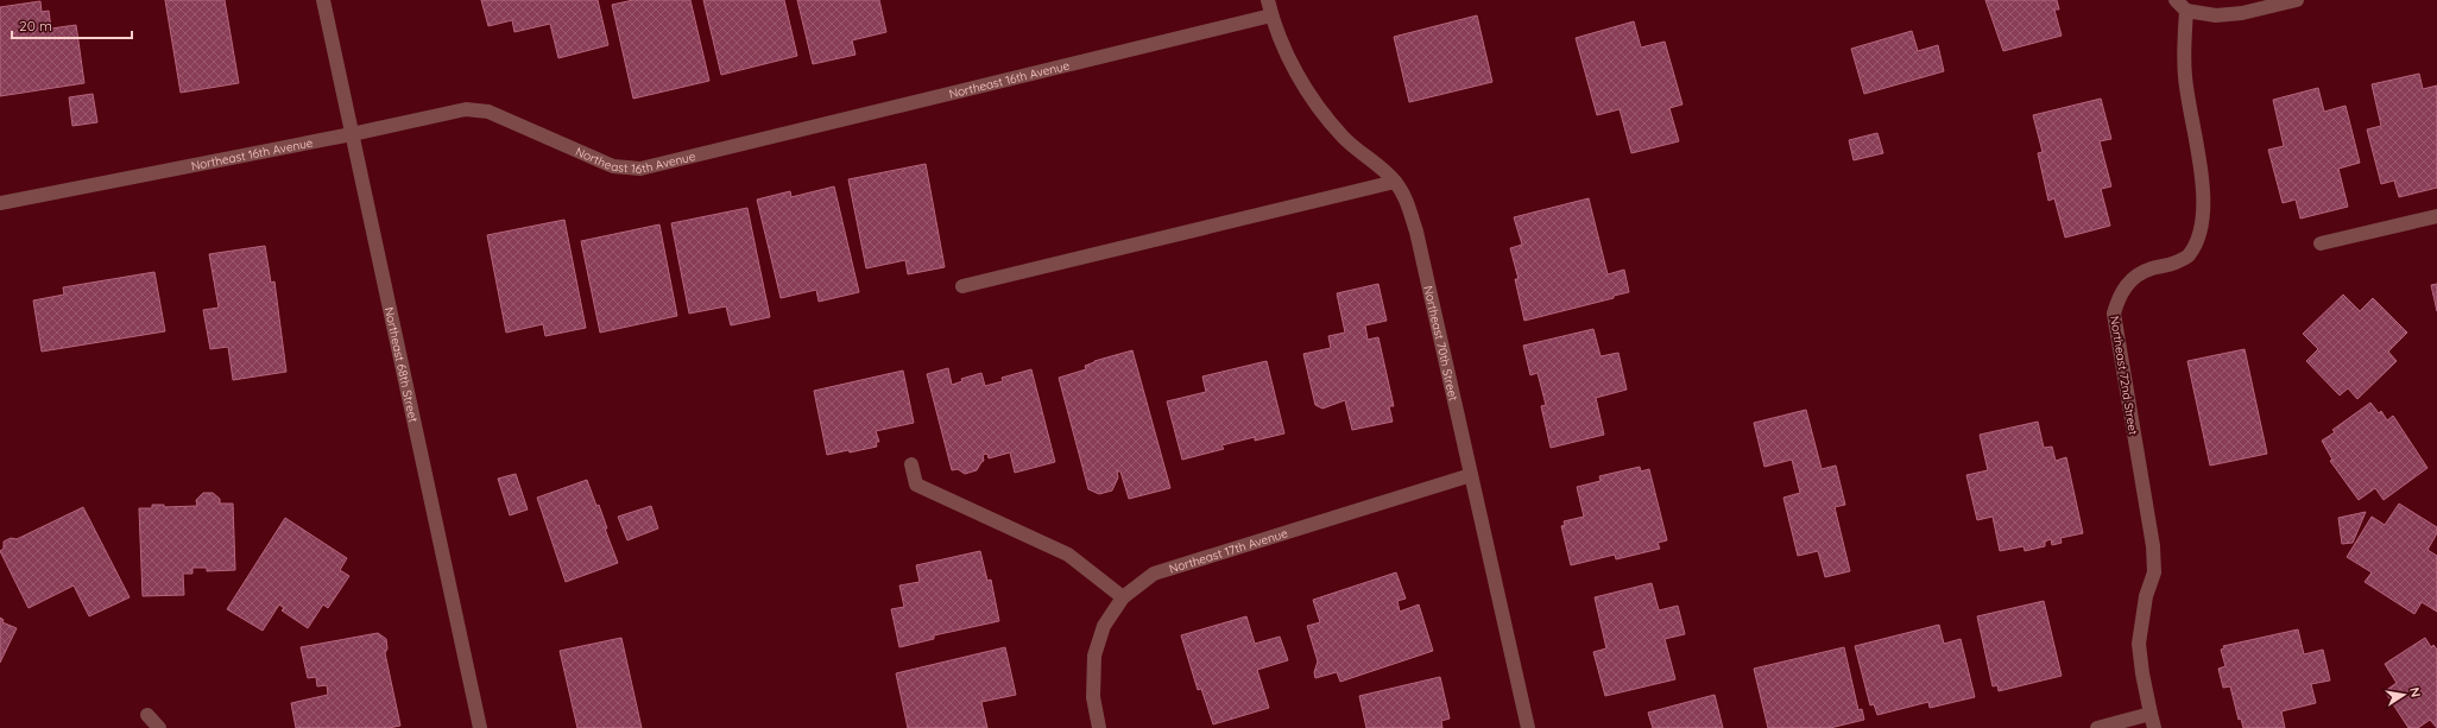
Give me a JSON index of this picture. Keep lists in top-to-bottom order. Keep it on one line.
{"streets":{"street":["Northeast 16th Avenue","Northeast 70th Street","Northeast 68th Street","Northeast 72nd Street","Northeast 17th Avenue"]},"crossings":[["Northeast 16th Avenue","Northeast 70th Street"],["Northeast 16th Avenue","Northeast 68th Street"],["Northeast 70th Street","Northeast 17th Avenue"]],"scale_bar":"20 m","north":"right"}
